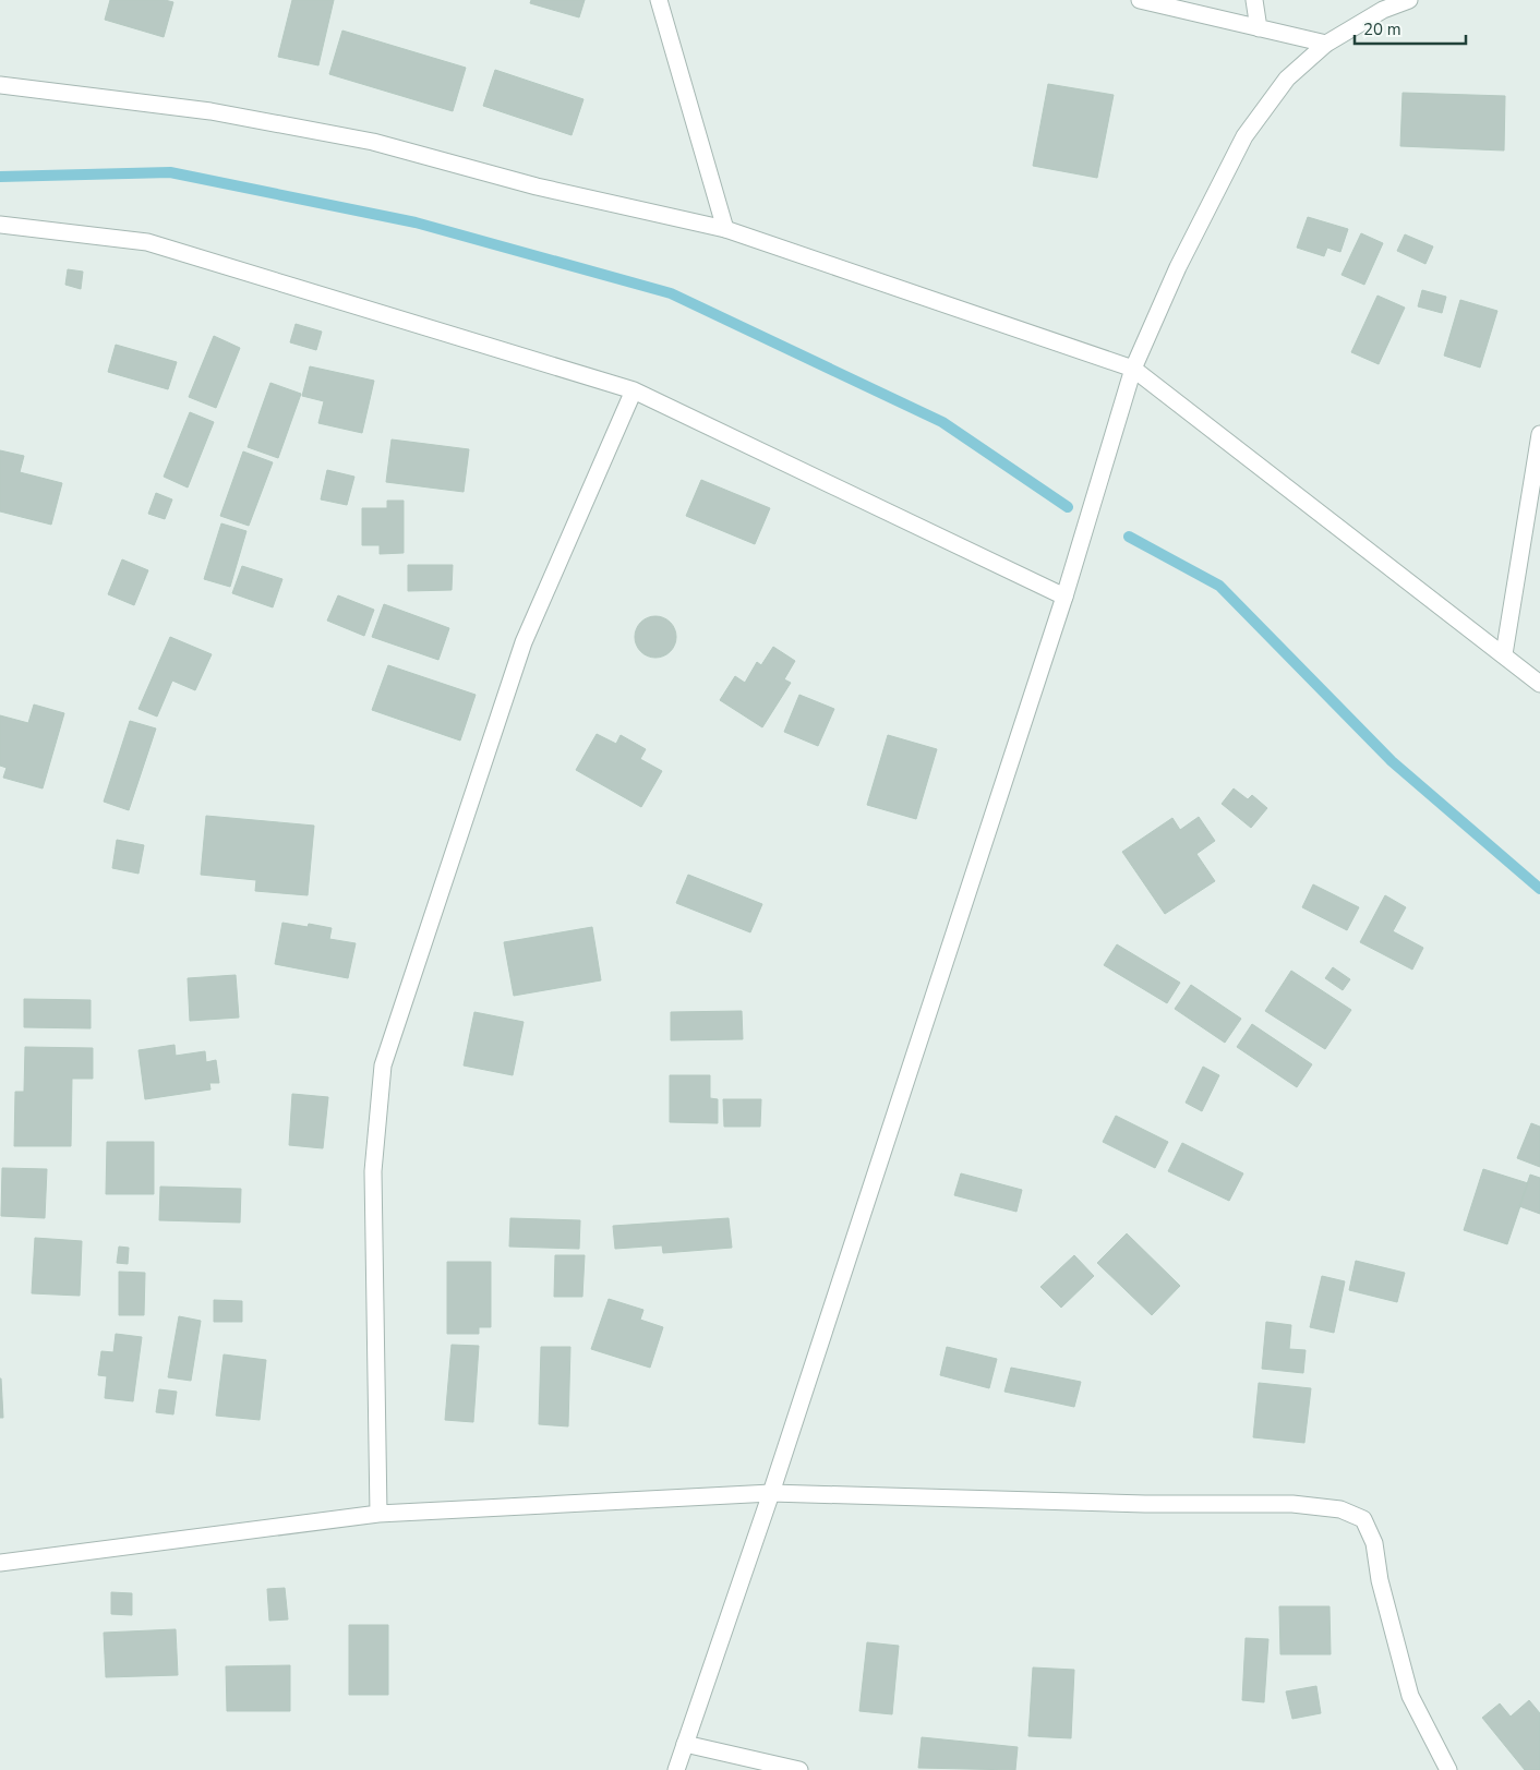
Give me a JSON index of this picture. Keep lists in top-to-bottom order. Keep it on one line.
{"scale_bar":"20 m"}
